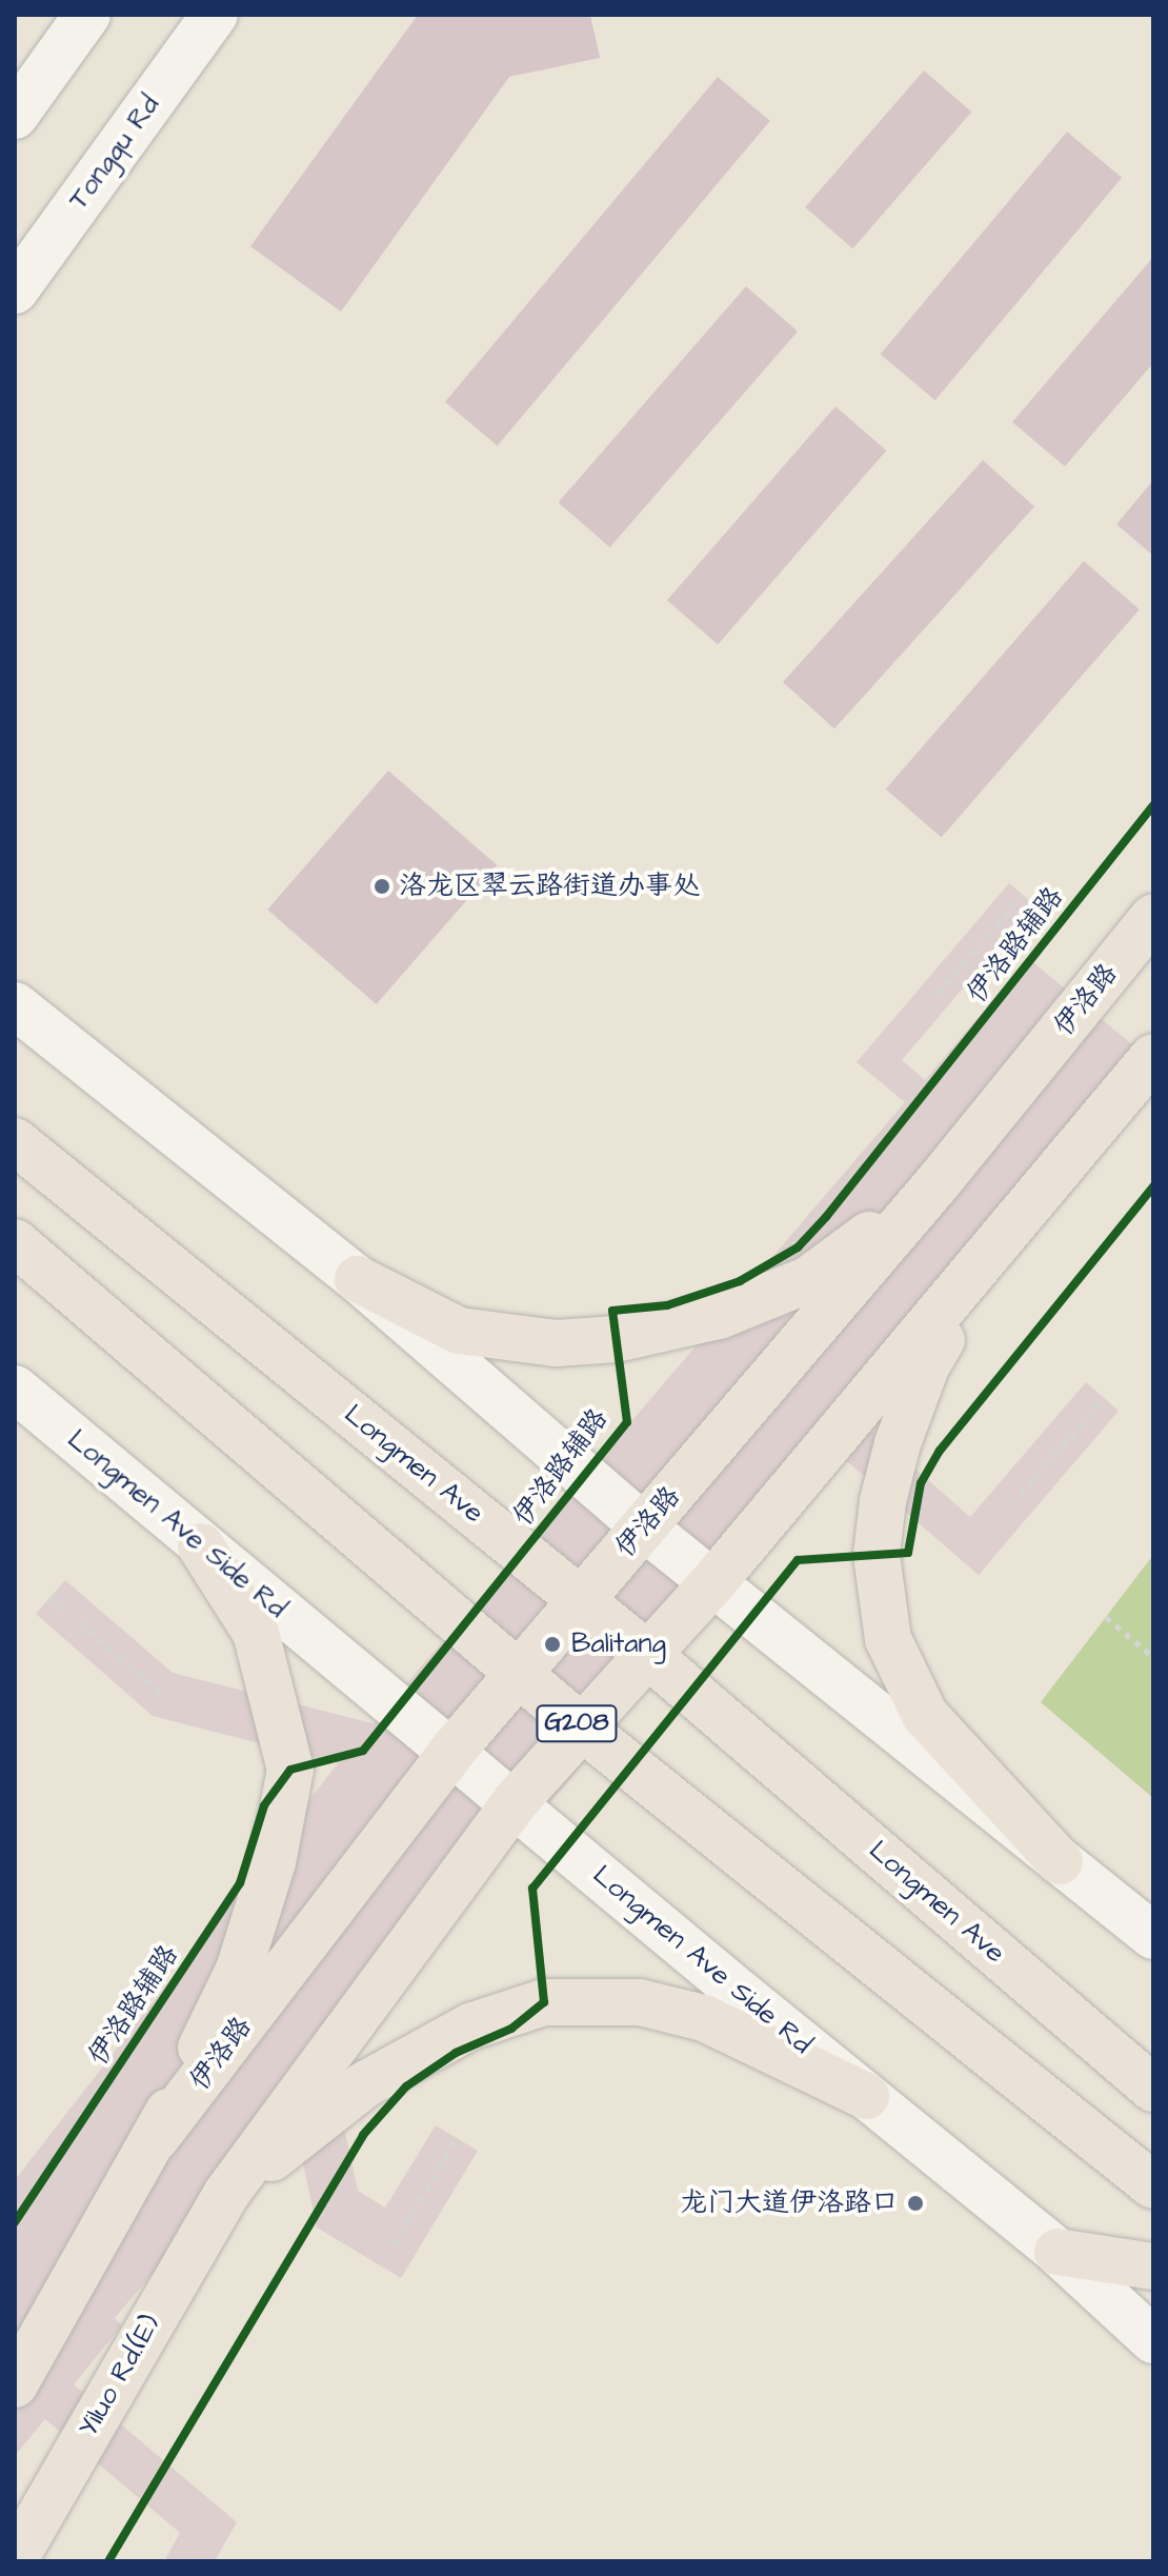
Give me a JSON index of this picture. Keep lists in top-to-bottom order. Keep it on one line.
{"streets":{"main road":["Tongqu Rd","伊洛路","Longmen Ave","Longmen Ave Side Rd","G208","Yiluo Rd.(E)"],"cycle path":["伊洛路辅路"]},"crossings":[["伊洛路","Longmen Ave"],["伊洛路","Longmen Ave Side Rd"],["伊洛路","G208"]],"places":["洛龙区翠云路街道办事处","Balitang","龙门大道伊洛路口"]}
